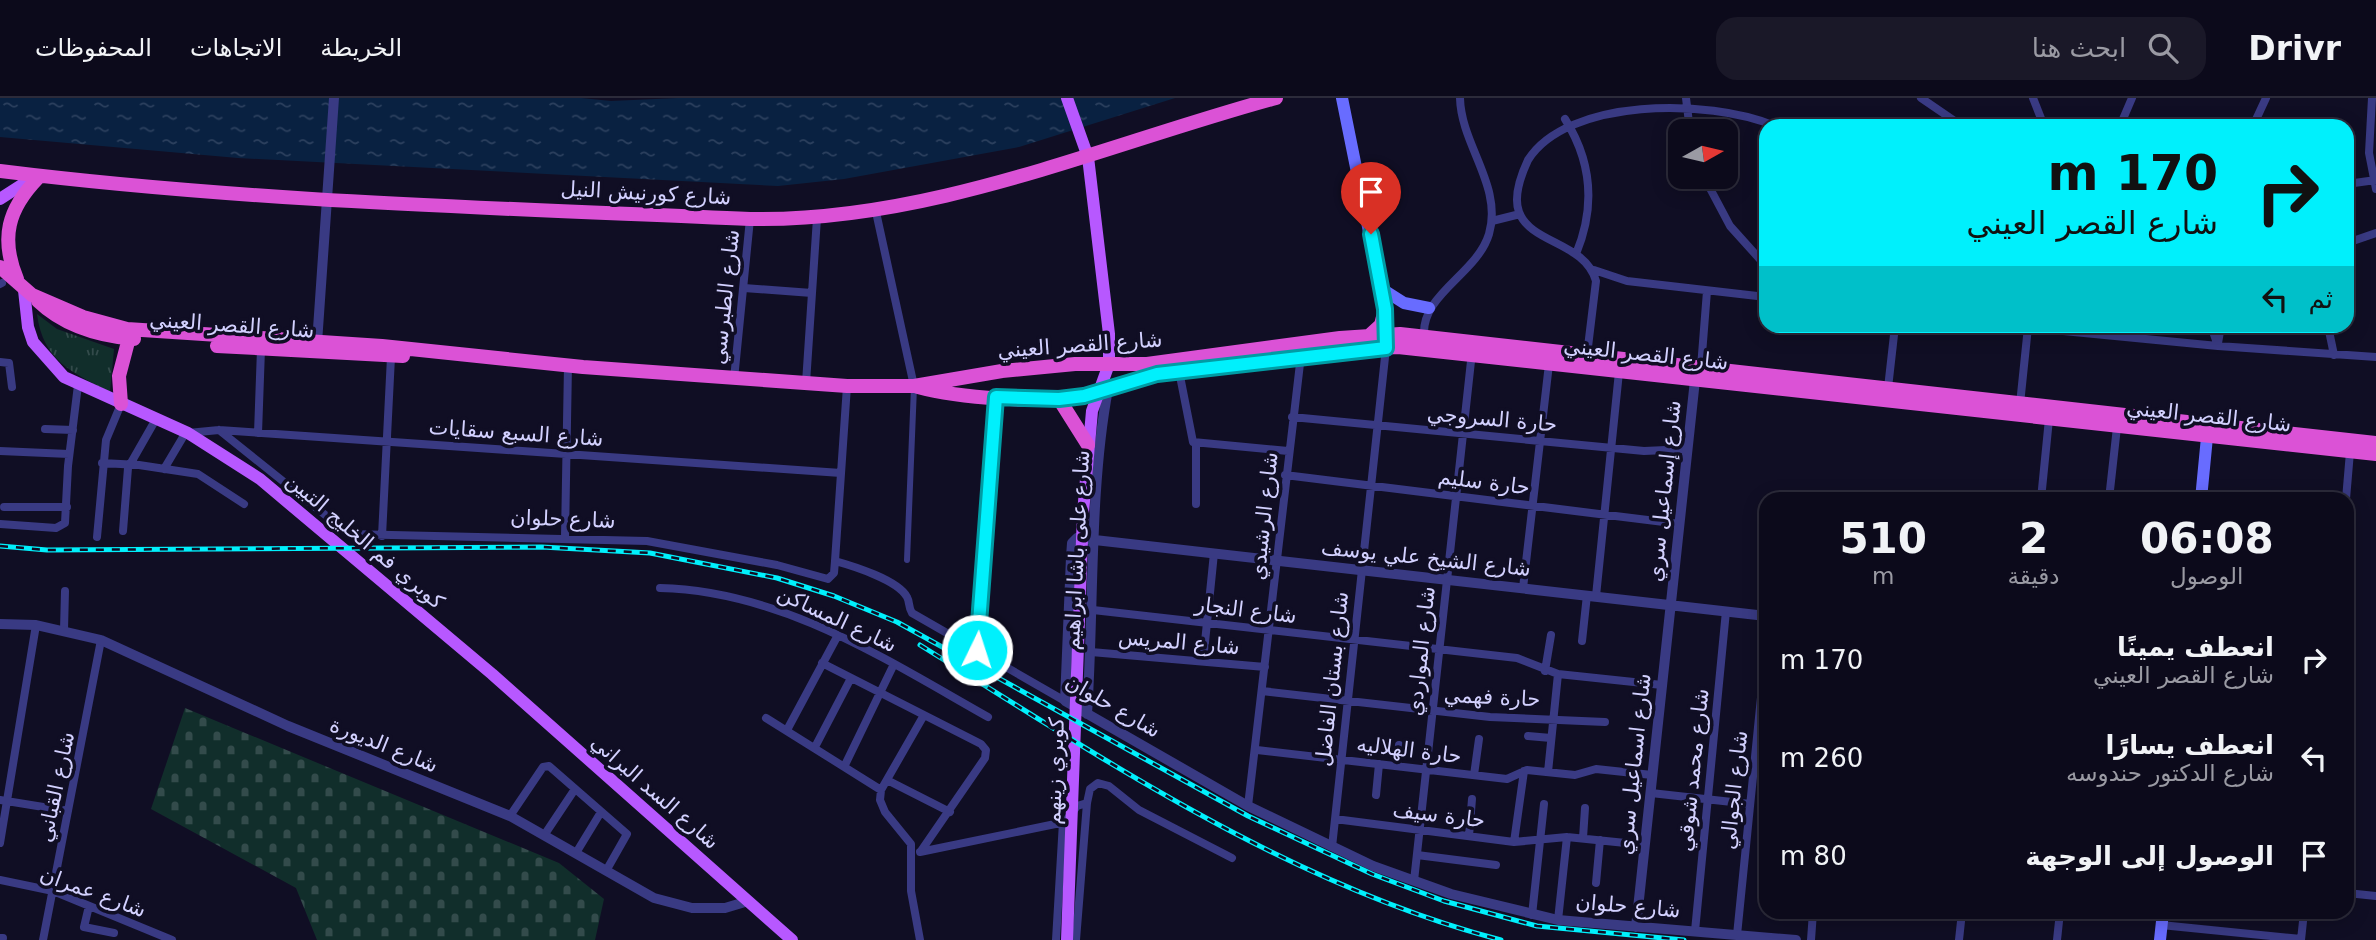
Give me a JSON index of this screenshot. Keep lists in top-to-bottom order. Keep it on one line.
{"streets":{"highway":["شارع كورنيش النيل","شارع القصر العيني"],"main road":["كوبري فم الخليج التبين","شارع على باشا ابراهيم","كوبري زينهم","شارع السد البراني"],"street":["شارع الطبرسي","حارة السروجي","شارع السبع سقايات","حارة سليم","شارع إسماعيل سري","شارع الرشيدي","شارع حلوان","شارع الشيخ علي يوسف","شارع النجار","شارع المساكن","شارع المريس","شارع المواردي","شارع بستان الفاضل","حارة فهمي","شارع الديورة","حارة الهلاليه","شارع اسماعيل سري","شارع محمد شوقي","شارع القباني","شارع الجوالي","حارة سيف","شارع عمران"]},"crossings":[["شارع كورنيش النيل","شارع الطبرسي"],["شارع كورنيش النيل","شارع على باشا ابراهيم"],["شارع الطبرسي","شارع القصر العيني"],["شارع القصر العيني","شارع إسماعيل سري"],["شارع القصر العيني","شارع الرشيدي"],["شارع القصر العيني","شارع على باشا ابراهيم"],["شارع القصر العيني","شارع المواردي"],["شارع القصر العيني","شارع بستان الفاضل"],["حارة السروجي","شارع إسماعيل سري"],["حارة السروجي","شارع الرشيدي"],["حارة السروجي","شارع المواردي"],["حارة السروجي","شارع بستان الفاضل"],["شارع السبع سقايات","شارع حلوان"],["شارع السبع سقايات","كوبري فم الخليج التبين"],["حارة سليم","شارع إسماعيل سري"],["حارة سليم","شارع الرشيدي"],["حارة سليم","شارع المواردي"],["حارة سليم","شارع بستان الفاضل"],["شارع إسماعيل سري","شارع الشيخ علي يوسف"],["شارع إسماعيل سري","شارع اسماعيل سري"],["شارع الرشيدي","شارع حلوان"],["شارع الرشيدي","شارع الشيخ علي يوسف"],["شارع الرشيدي","شارع النجار"],["شارع الرشيدي","شارع المريس"],["شارع الرشيدي","حارة فهمي"],["شارع الرشيدي","حارة الهلاليه"],["شارع حلوان","شارع على باشا ابراهيم"],["شارع حلوان","شارع المواردي"],["شارع حلوان","شارع بستان الفاضل"],["شارع حلوان","شارع اسماعيل سري"],["شارع حلوان","شارع محمد شوقي"],["شارع حلوان","شارع الجوالي"],["كوبري فم الخليج التبين","شارع السد البراني"],["شارع على باشا ابراهيم","شارع الشيخ علي يوسف"],["شارع على باشا ابراهيم","شارع النجار"],["شارع على باشا ابراهيم","شارع المريس"],["شارع على باشا ابراهيم","كوبري زينهم"],["شارع الشيخ علي يوسف","شارع المواردي"],["شارع الشيخ علي يوسف","شارع بستان الفاضل"],["شارع الشيخ علي يوسف","شارع اسماعيل سري"],["شارع الشيخ علي يوسف","شارع محمد شوقي"],["شارع النجار","شارع المواردي"],["شارع النجار","شارع بستان الفاضل"],["شارع النجار","شارع اسماعيل سري"],["شارع المواردي","حارة فهمي"],["شارع المواردي","حارة الهلاليه"],["شارع المواردي","حارة سيف"],["شارع بستان الفاضل","حارة فهمي"],["شارع بستان الفاضل","حارة الهلاليه"],["شارع بستان الفاضل","حارة سيف"],["شارع الديورة","شارع القباني"],["شارع الديورة","شارع السد البراني"],["حارة الهلاليه","شارع اسماعيل سري"],["شارع اسماعيل سري","حارة سيف"],["شارع القباني","شارع عمران"]],"north":"right","page":{"header":"Drivr","search":"ابحث هنا","nav":["الخريطة","الاتجاهات","المحفوظات"],"turn":["170 m","شارع القصر العيني"],"then":"ثم","eta":["06:08","الوصول","2","دقيقة","510","m"],"list":[{"name":"انعطف يمينًا","note":"شارع القصر العيني","value":"170 m"},{"name":"انعطف يسارًا","note":"شارع الدكتور حندوسه","value":"260 m"},{"name":"الوصول إلى الوجهة","value":"80 m"}]}}
